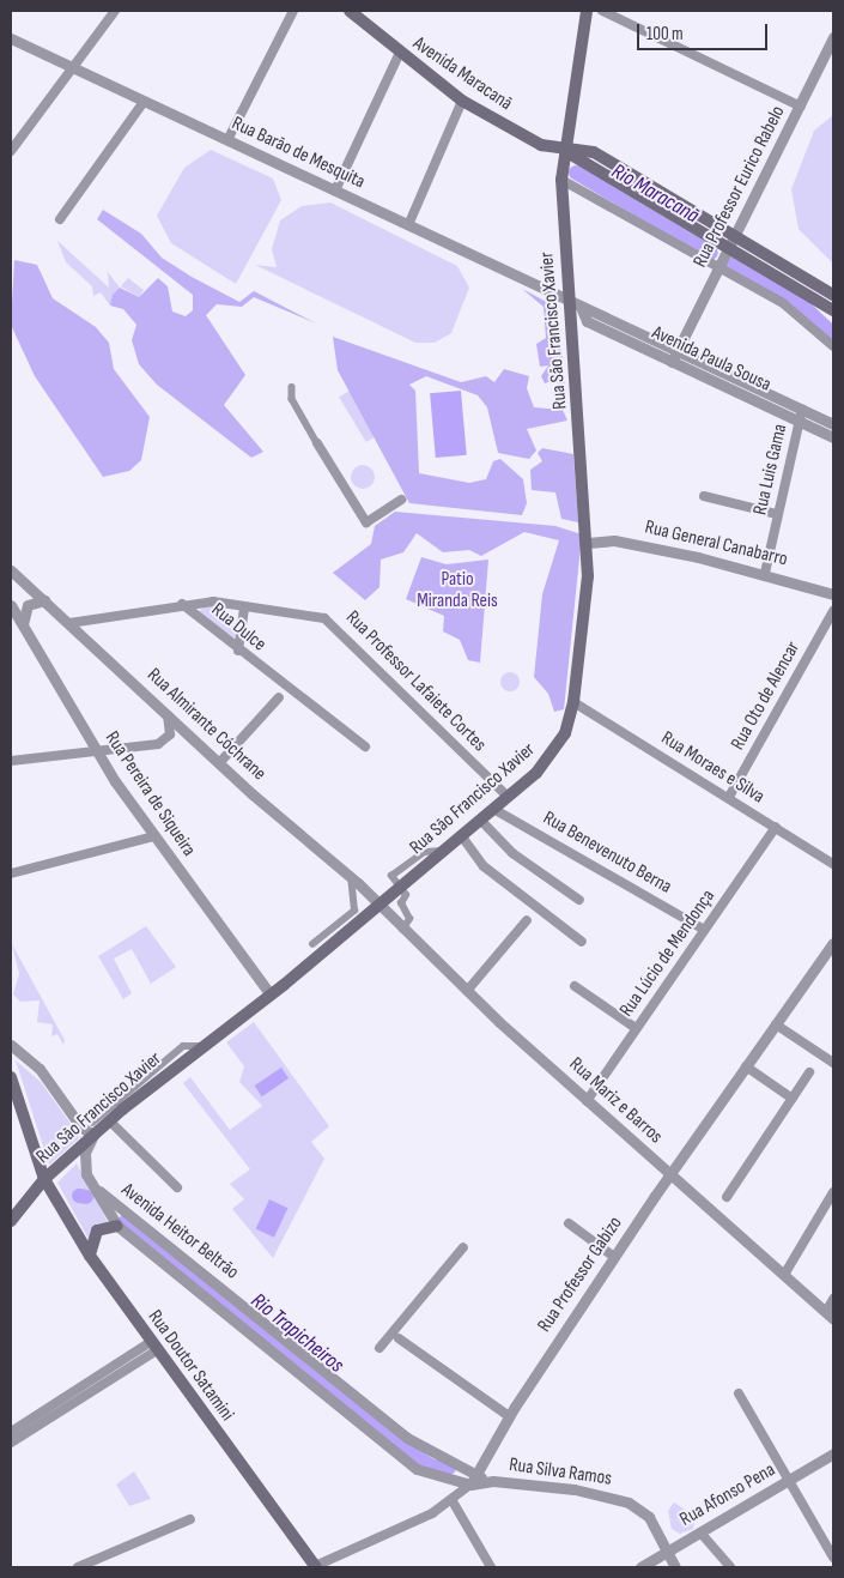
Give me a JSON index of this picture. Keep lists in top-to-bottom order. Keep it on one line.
{"streets":{"main road":["Avenida Maracanã","Rua São Francisco Xavier","Rua Doutor Satamini"],"street":["Rua Barão de Mesquita","Rua Professor Eurico Rabelo","Avenida Paula Sousa","Rua Luis Gama","Rua General Canabarro","Rua Dulce","Rua Professor Lafaiete Cortes","Rua Oto de Alencar","Rua Almirante Cóchrane","Rua Moraes e Silva","Rua Pereira de Siqueira","Rua Benevenuto Berna","Rua Lúcio de Mendonça","Rua Mariz e Barros","Avenida Heitor Beltrão","Rua Professor Gabizo","Rua Silva Ramos","Rua Afonso Pena"]},"crossings":[["Avenida Maracanã","Rua Professor Eurico Rabelo"],["Avenida Maracanã","Rua São Francisco Xavier"],["Rua Barão de Mesquita","Rua São Francisco Xavier"],["Rua Barão de Mesquita","Avenida Paula Sousa"],["Rua Professor Eurico Rabelo","Avenida Paula Sousa"],["Rua São Francisco Xavier","Avenida Paula Sousa"],["Rua São Francisco Xavier","Rua General Canabarro"],["Rua São Francisco Xavier","Rua Professor Lafaiete Cortes"],["Rua São Francisco Xavier","Rua Almirante Cóchrane"],["Rua São Francisco Xavier","Rua Moraes e Silva"],["Rua São Francisco Xavier","Rua Pereira de Siqueira"],["Rua São Francisco Xavier","Rua Benevenuto Berna"],["Rua São Francisco Xavier","Rua Mariz e Barros"],["Rua São Francisco Xavier","Avenida Heitor Beltrão"],["Rua São Francisco Xavier","Rua Doutor Satamini"],["Avenida Paula Sousa","Rua Luis Gama"],["Rua Luis Gama","Rua General Canabarro"],["Rua Dulce","Rua Almirante Cóchrane"],["Rua Oto de Alencar","Rua Moraes e Silva"],["Rua Almirante Cóchrane","Rua Mariz e Barros"],["Rua Moraes e Silva","Rua Lúcio de Mendonça"],["Rua Benevenuto Berna","Rua Lúcio de Mendonça"],["Rua Lúcio de Mendonça","Rua Mariz e Barros"],["Rua Mariz e Barros","Rua Professor Gabizo"],["Avenida Heitor Beltrão","Rua Professor Gabizo"],["Avenida Heitor Beltrão","Rua Silva Ramos"],["Rua Professor Gabizo","Rua Doutor Satamini"],["Rua Professor Gabizo","Rua Silva Ramos"],["Rua Silva Ramos","Rua Afonso Pena"]],"water":["Rio Maracanã","Rio Trapicheiros"],"parks":["Patio Miranda Reis"],"scale_bar":"100 m"}
